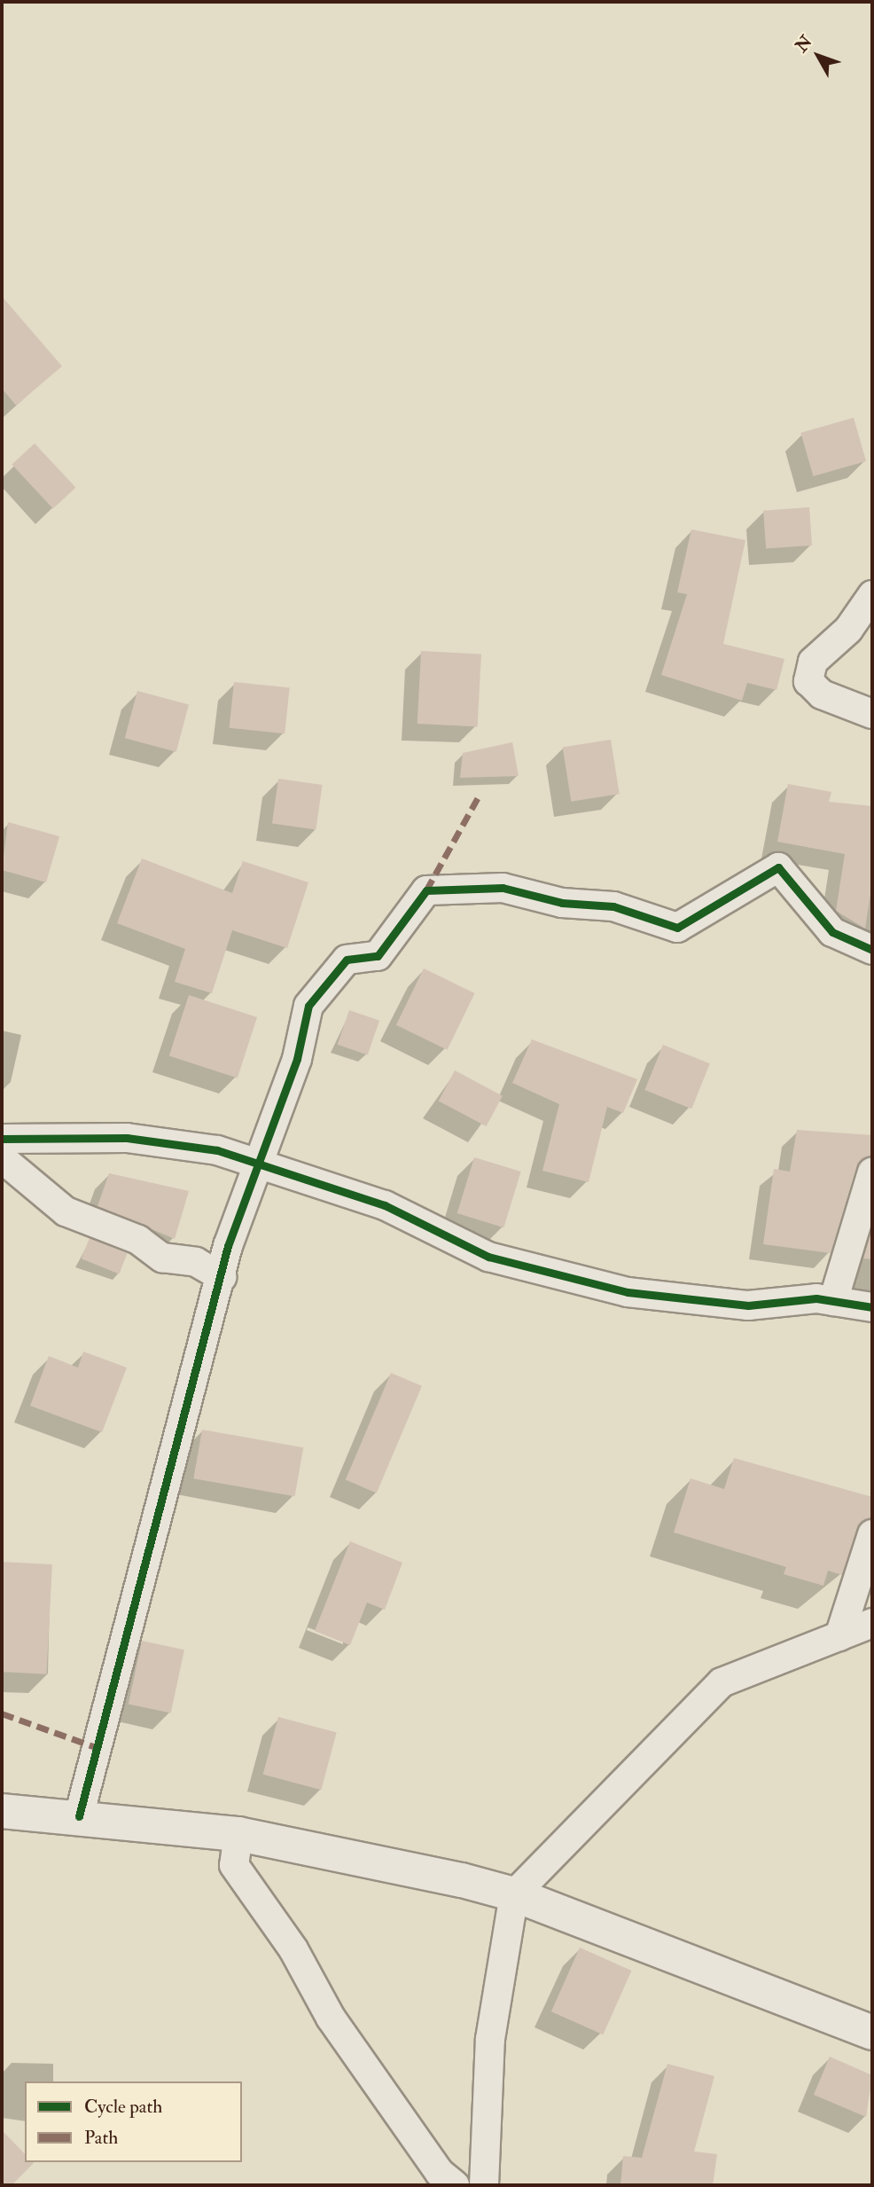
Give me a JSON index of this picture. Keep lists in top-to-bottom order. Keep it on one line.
{"legend":["Cycle path","Path"],"north":"top left"}
